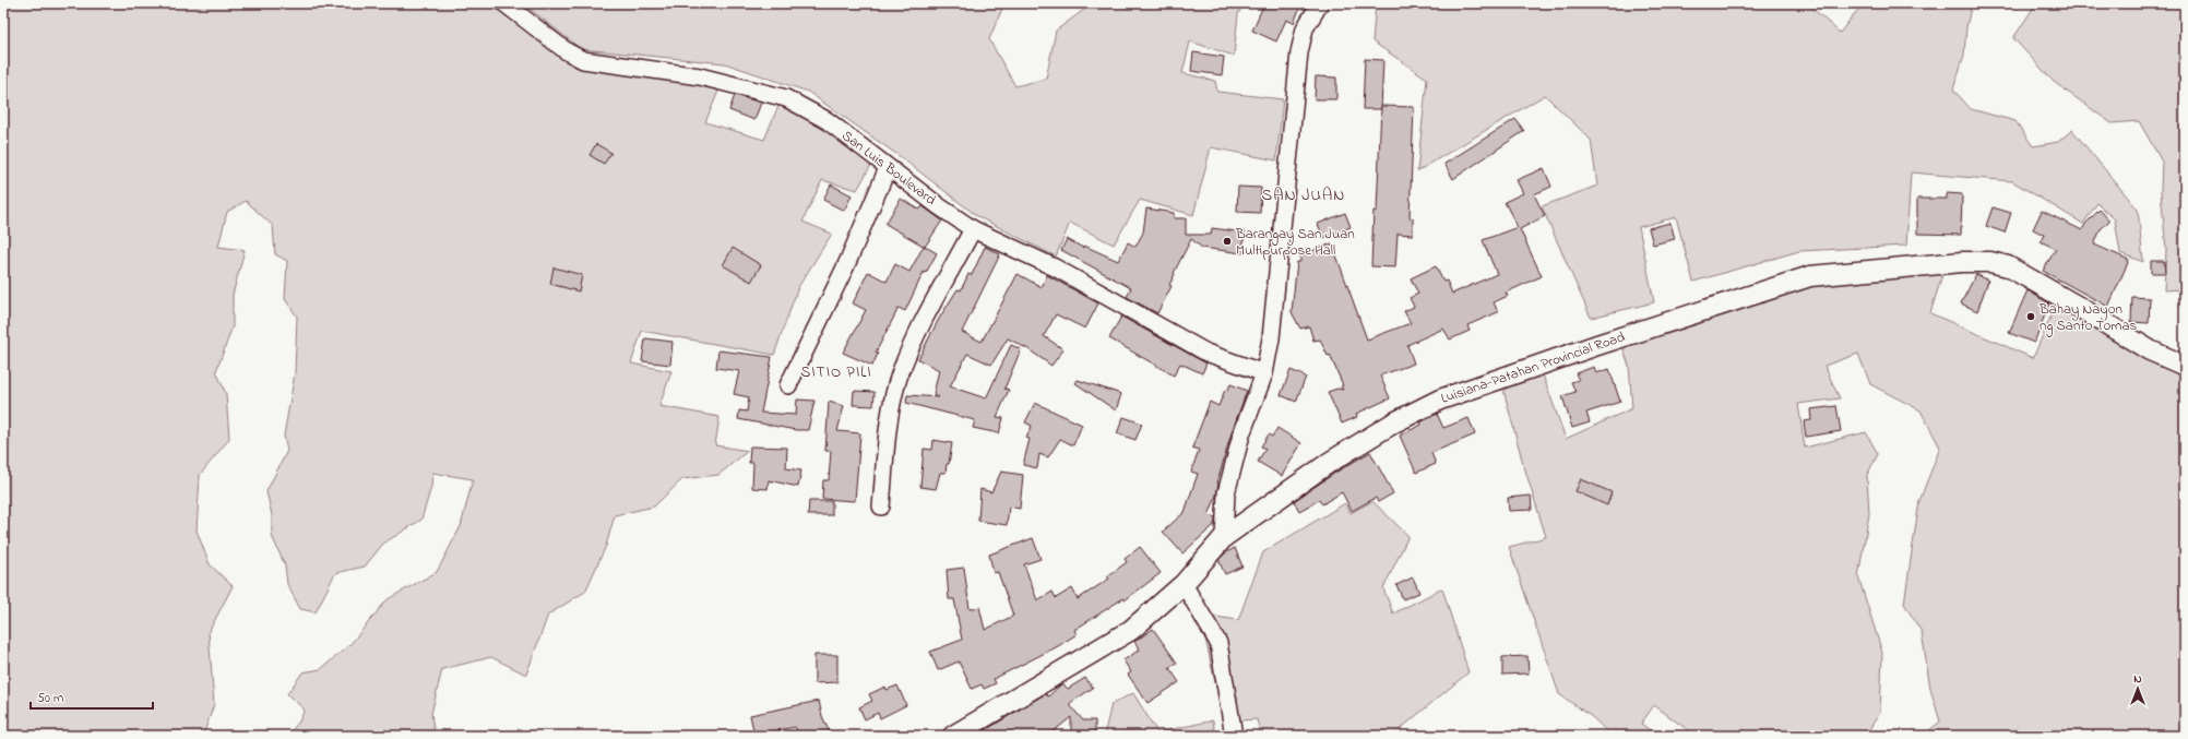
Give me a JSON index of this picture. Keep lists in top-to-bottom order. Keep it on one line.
{"streets":{"street":["San Luis Boulevard","Luisiana-Patahan Provincial Road"]},"districts":["SAN JUAN","SITIO PILI"],"places":["Barangay San Juan Multipurpose Hall","Bahay Nayon ng Santo Tomas"],"scale_bar":"50 m","north":"top"}
